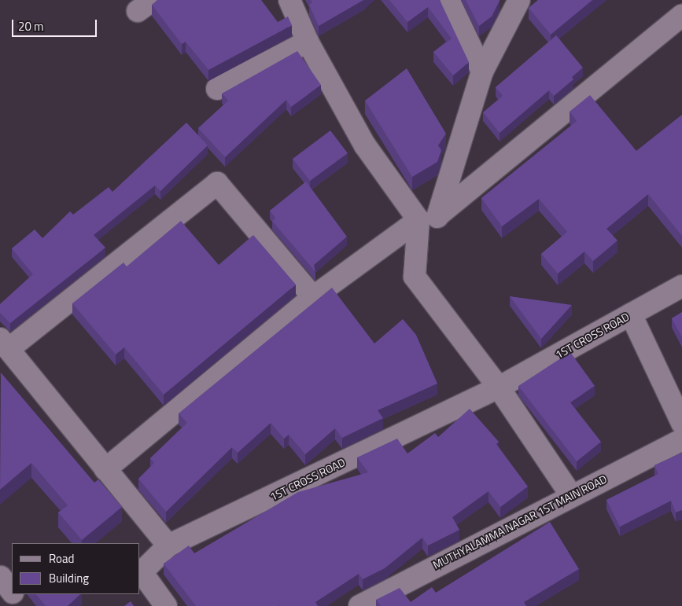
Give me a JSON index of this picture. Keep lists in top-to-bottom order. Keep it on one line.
{"streets":{"street":["1ST CROSS ROAD","MUTHYALAMMA NAGAR 1ST MAIN ROAD"]},"legend":["Road","Building"],"scale_bar":"20 m"}
